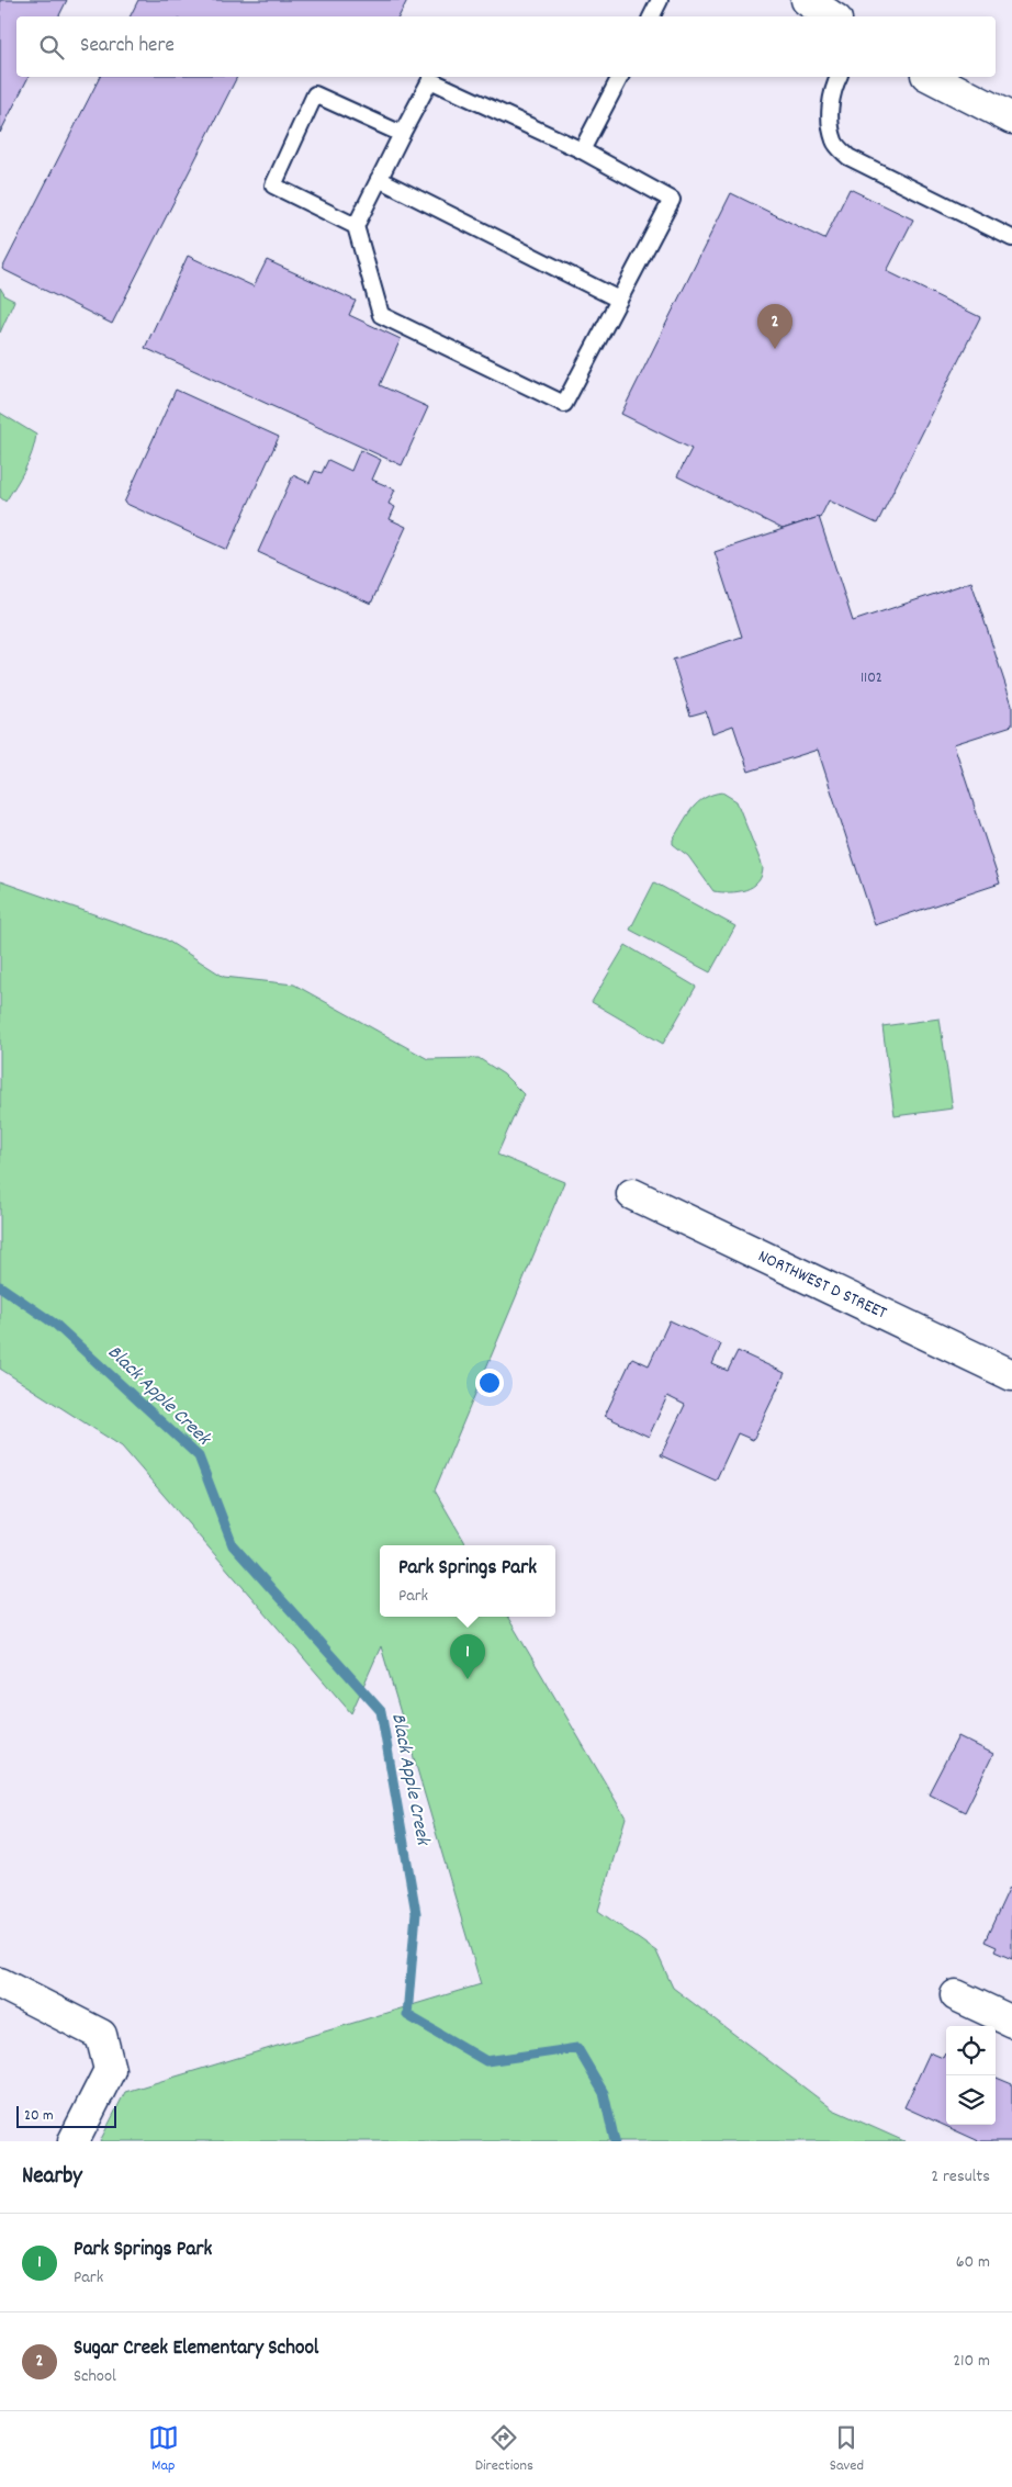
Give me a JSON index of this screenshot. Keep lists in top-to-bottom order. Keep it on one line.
{"streets":{"street":["NORTHWEST D STREET"]},"water":["Black Apple Creek"],"house_numbers":["1102"],"scale_bar":"20 m","page":{"search":"Search here","pins":["2","1"],"popup":["Park Springs Park","Park"],"scale":"20 m","heading":["Nearby","2 results"],"list":[{"mark":"1","name":"Park Springs Park","note":"Park","value":"60 m"},{"mark":"2","name":"Sugar Creek Elementary School","note":"School","value":"210 m"}],"nav":["Map","Directions","Saved"]}}
